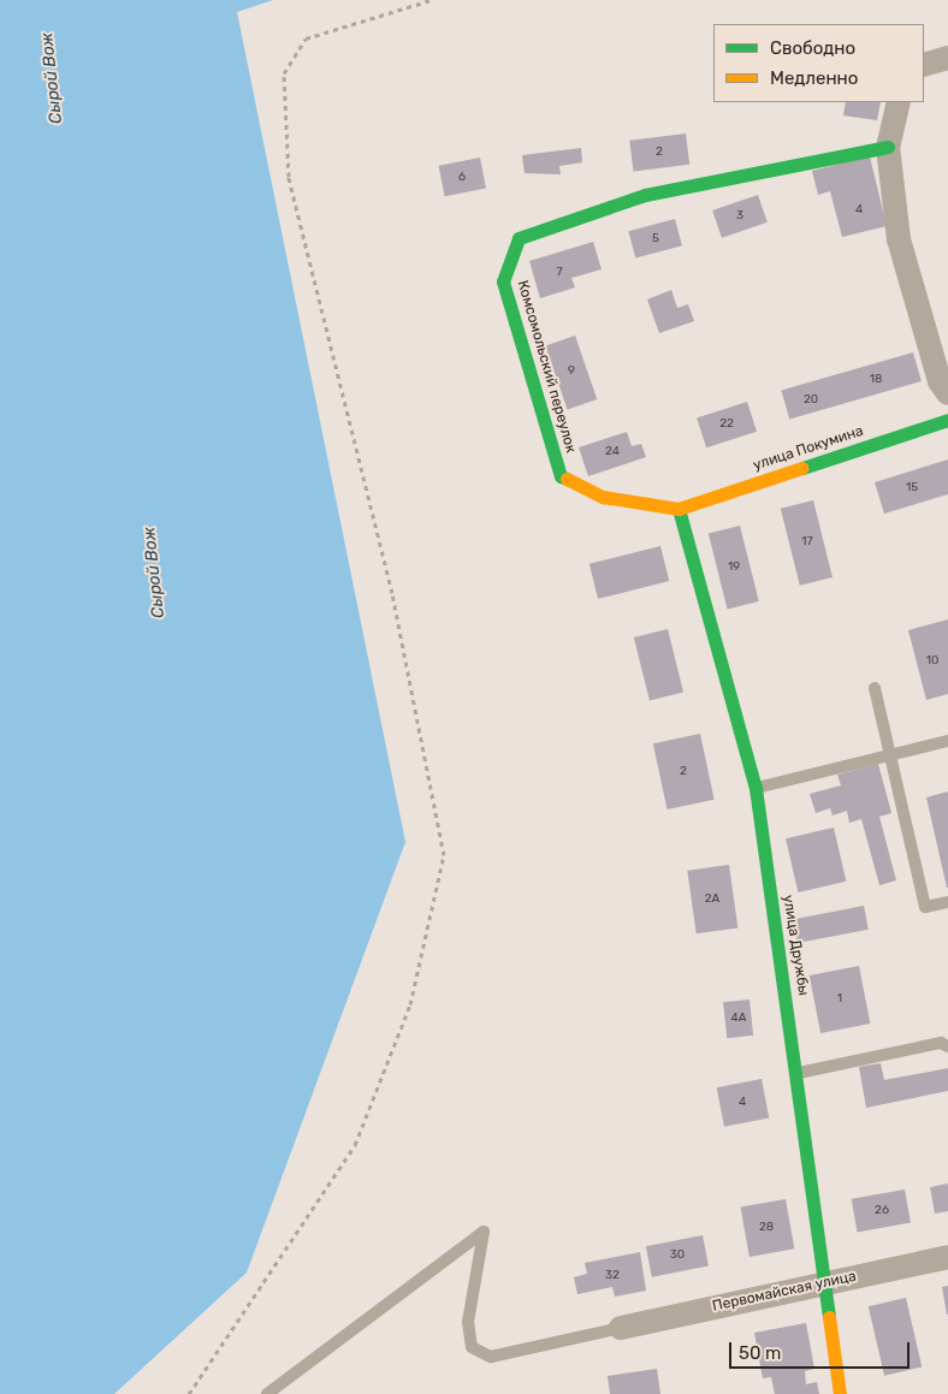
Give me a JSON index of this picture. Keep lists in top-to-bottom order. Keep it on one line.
{"streets":{"street":["Комсомольский переулок","улица Покумина","улица Дружбы","Первомайская улица"]},"crossings":[["Комсомольский переулок","улица Покумина"],["Комсомольский переулок","улица Дружбы"],["улица Покумина","улица Дружбы"],["улица Дружбы","Первомайская улица"]],"water":["Сырой Вож"],"house_numbers":["2","6","4","3","5","7","9","18","20","22","24","15","17","19","10","2","2А","1","4А","4","26","28","30","32"],"legend":["Свободно","Медленно"],"scale_bar":"50 m"}
